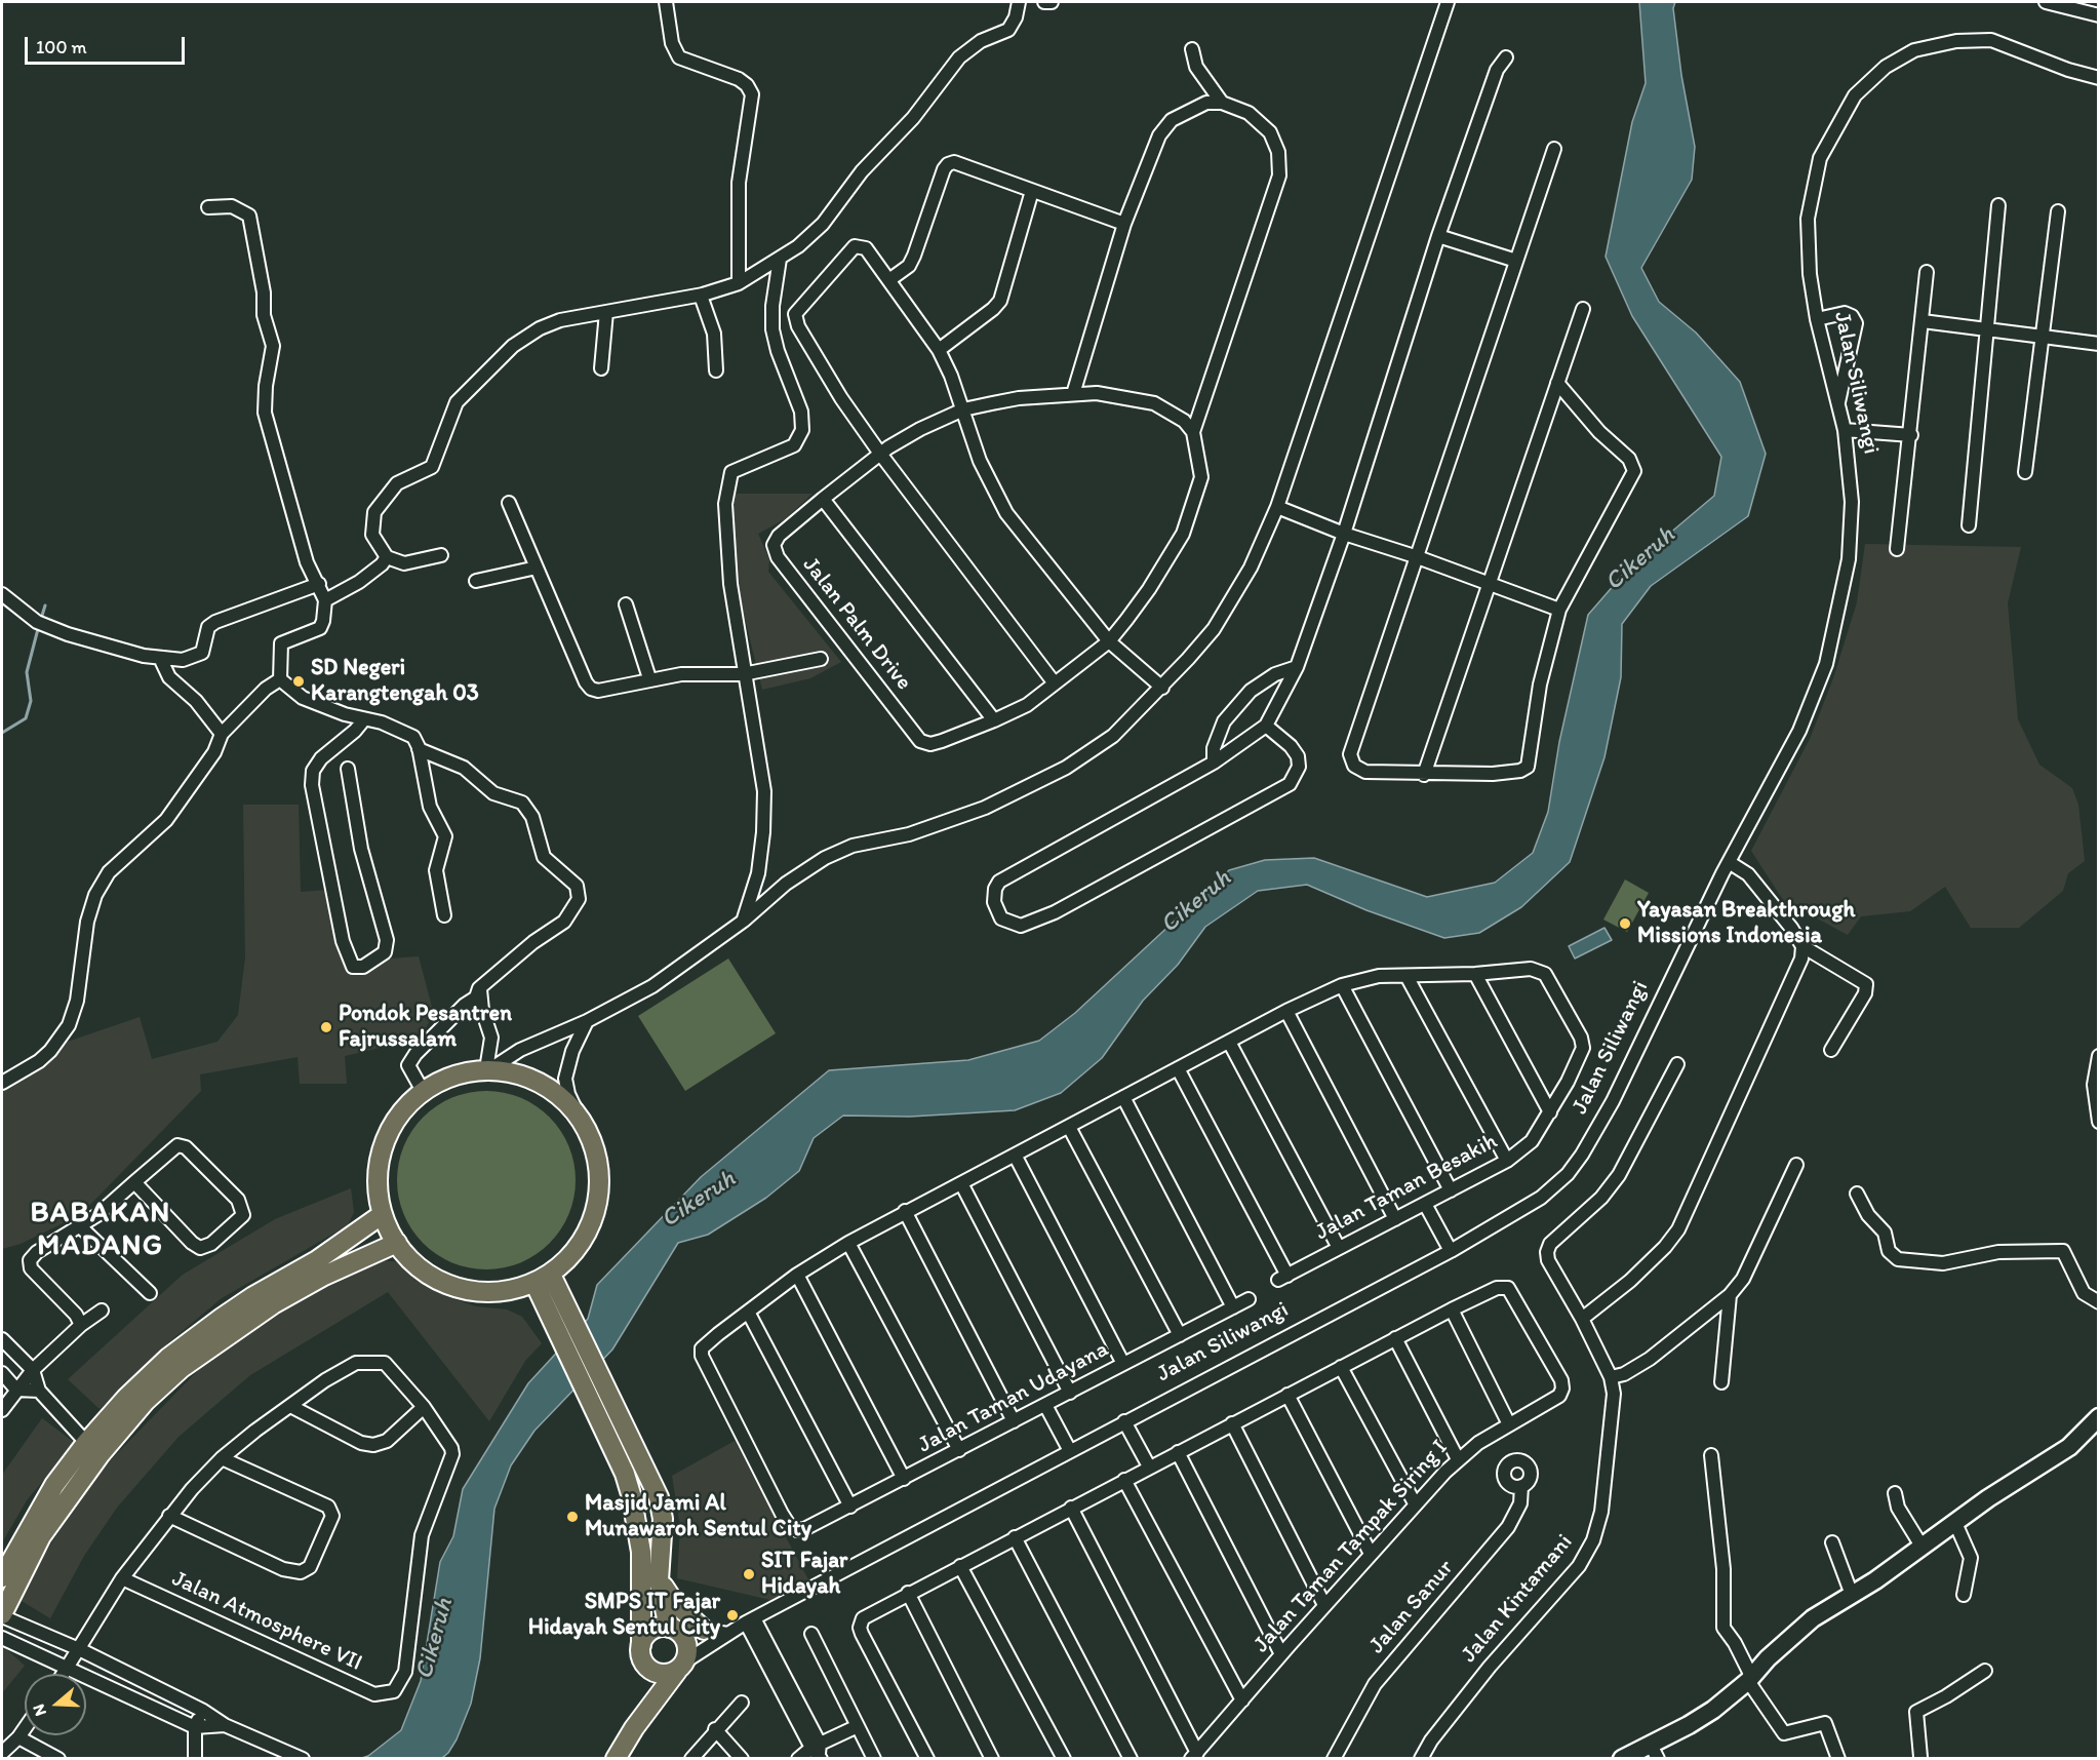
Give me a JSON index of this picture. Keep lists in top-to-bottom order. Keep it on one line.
{"streets":{"street":["Jalan Siliwangi","Jalan Palm Drive","Jalan Taman Besakih","Jalan Taman Udayana","Jalan Taman Tampak Siring I","Jalan Kintamani","Jalan Sanur","Jalan Atmosphere VII"]},"districts":["BABAKAN MADANG"],"water":["Cikeruh"],"places":["SD Negeri Karangtengah 03","Yayasan Breakthrough Missions Indonesia","Pondok Pesantren Fajrussalam","Masjid Jami Al Munawaroh Sentul City","SIT Fajar Hidayah","SMPS IT Fajar Hidayah Sentul City"],"scale_bar":"100 m","north":"left"}
